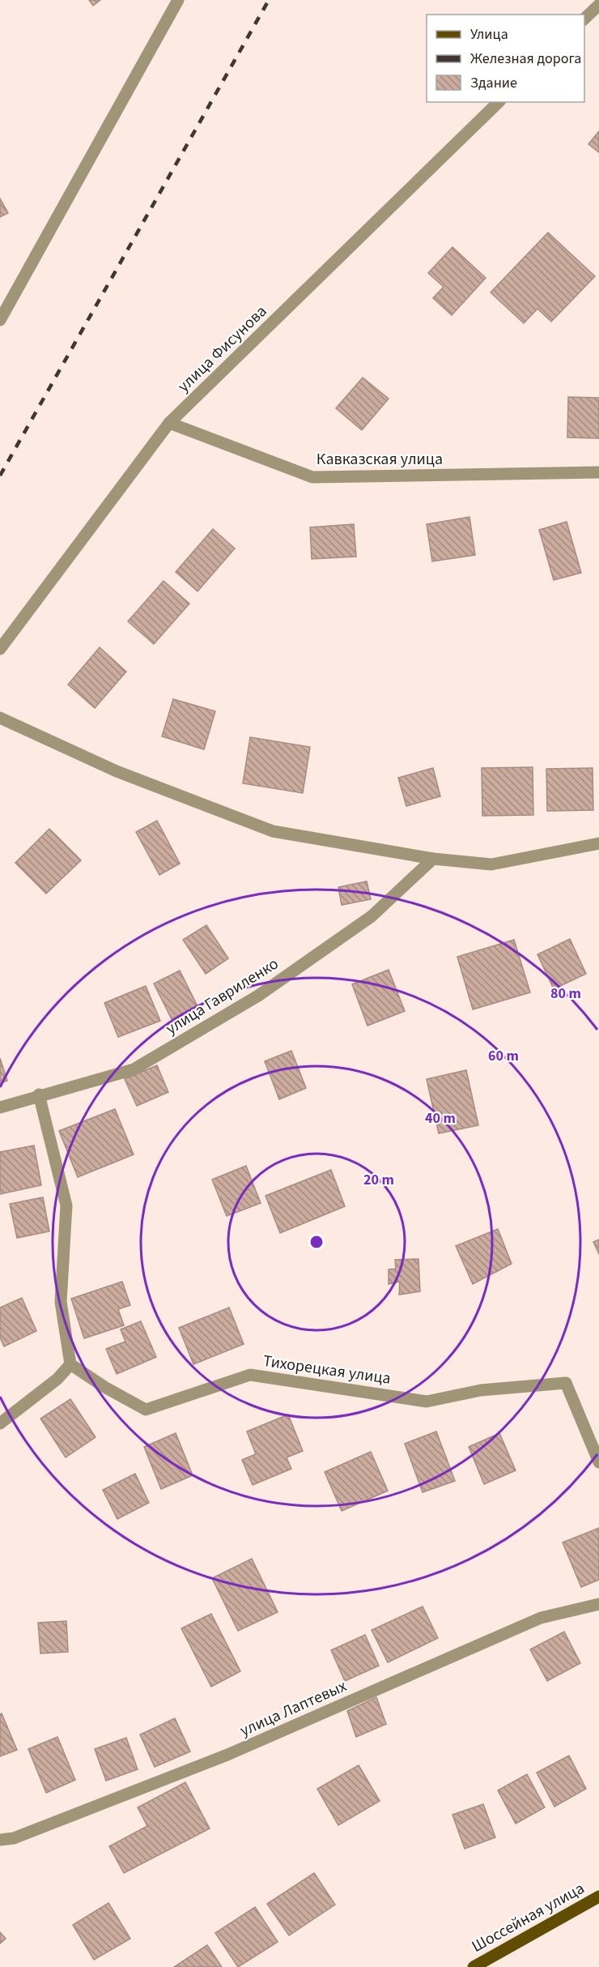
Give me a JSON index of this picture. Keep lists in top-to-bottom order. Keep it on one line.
{"streets":{"main road":["Шоссейная улица"],"street":["улица Фисунова","Кавказская улица","улица Гавриленко","Тихорецкая улица","улица Лаптевых"]},"crossings":[["улица Фисунова","Кавказская улица"]],"legend":["Улица","Железная дорога","Здание"],"rings":["80 m","60 m","40 m","20 m"]}
